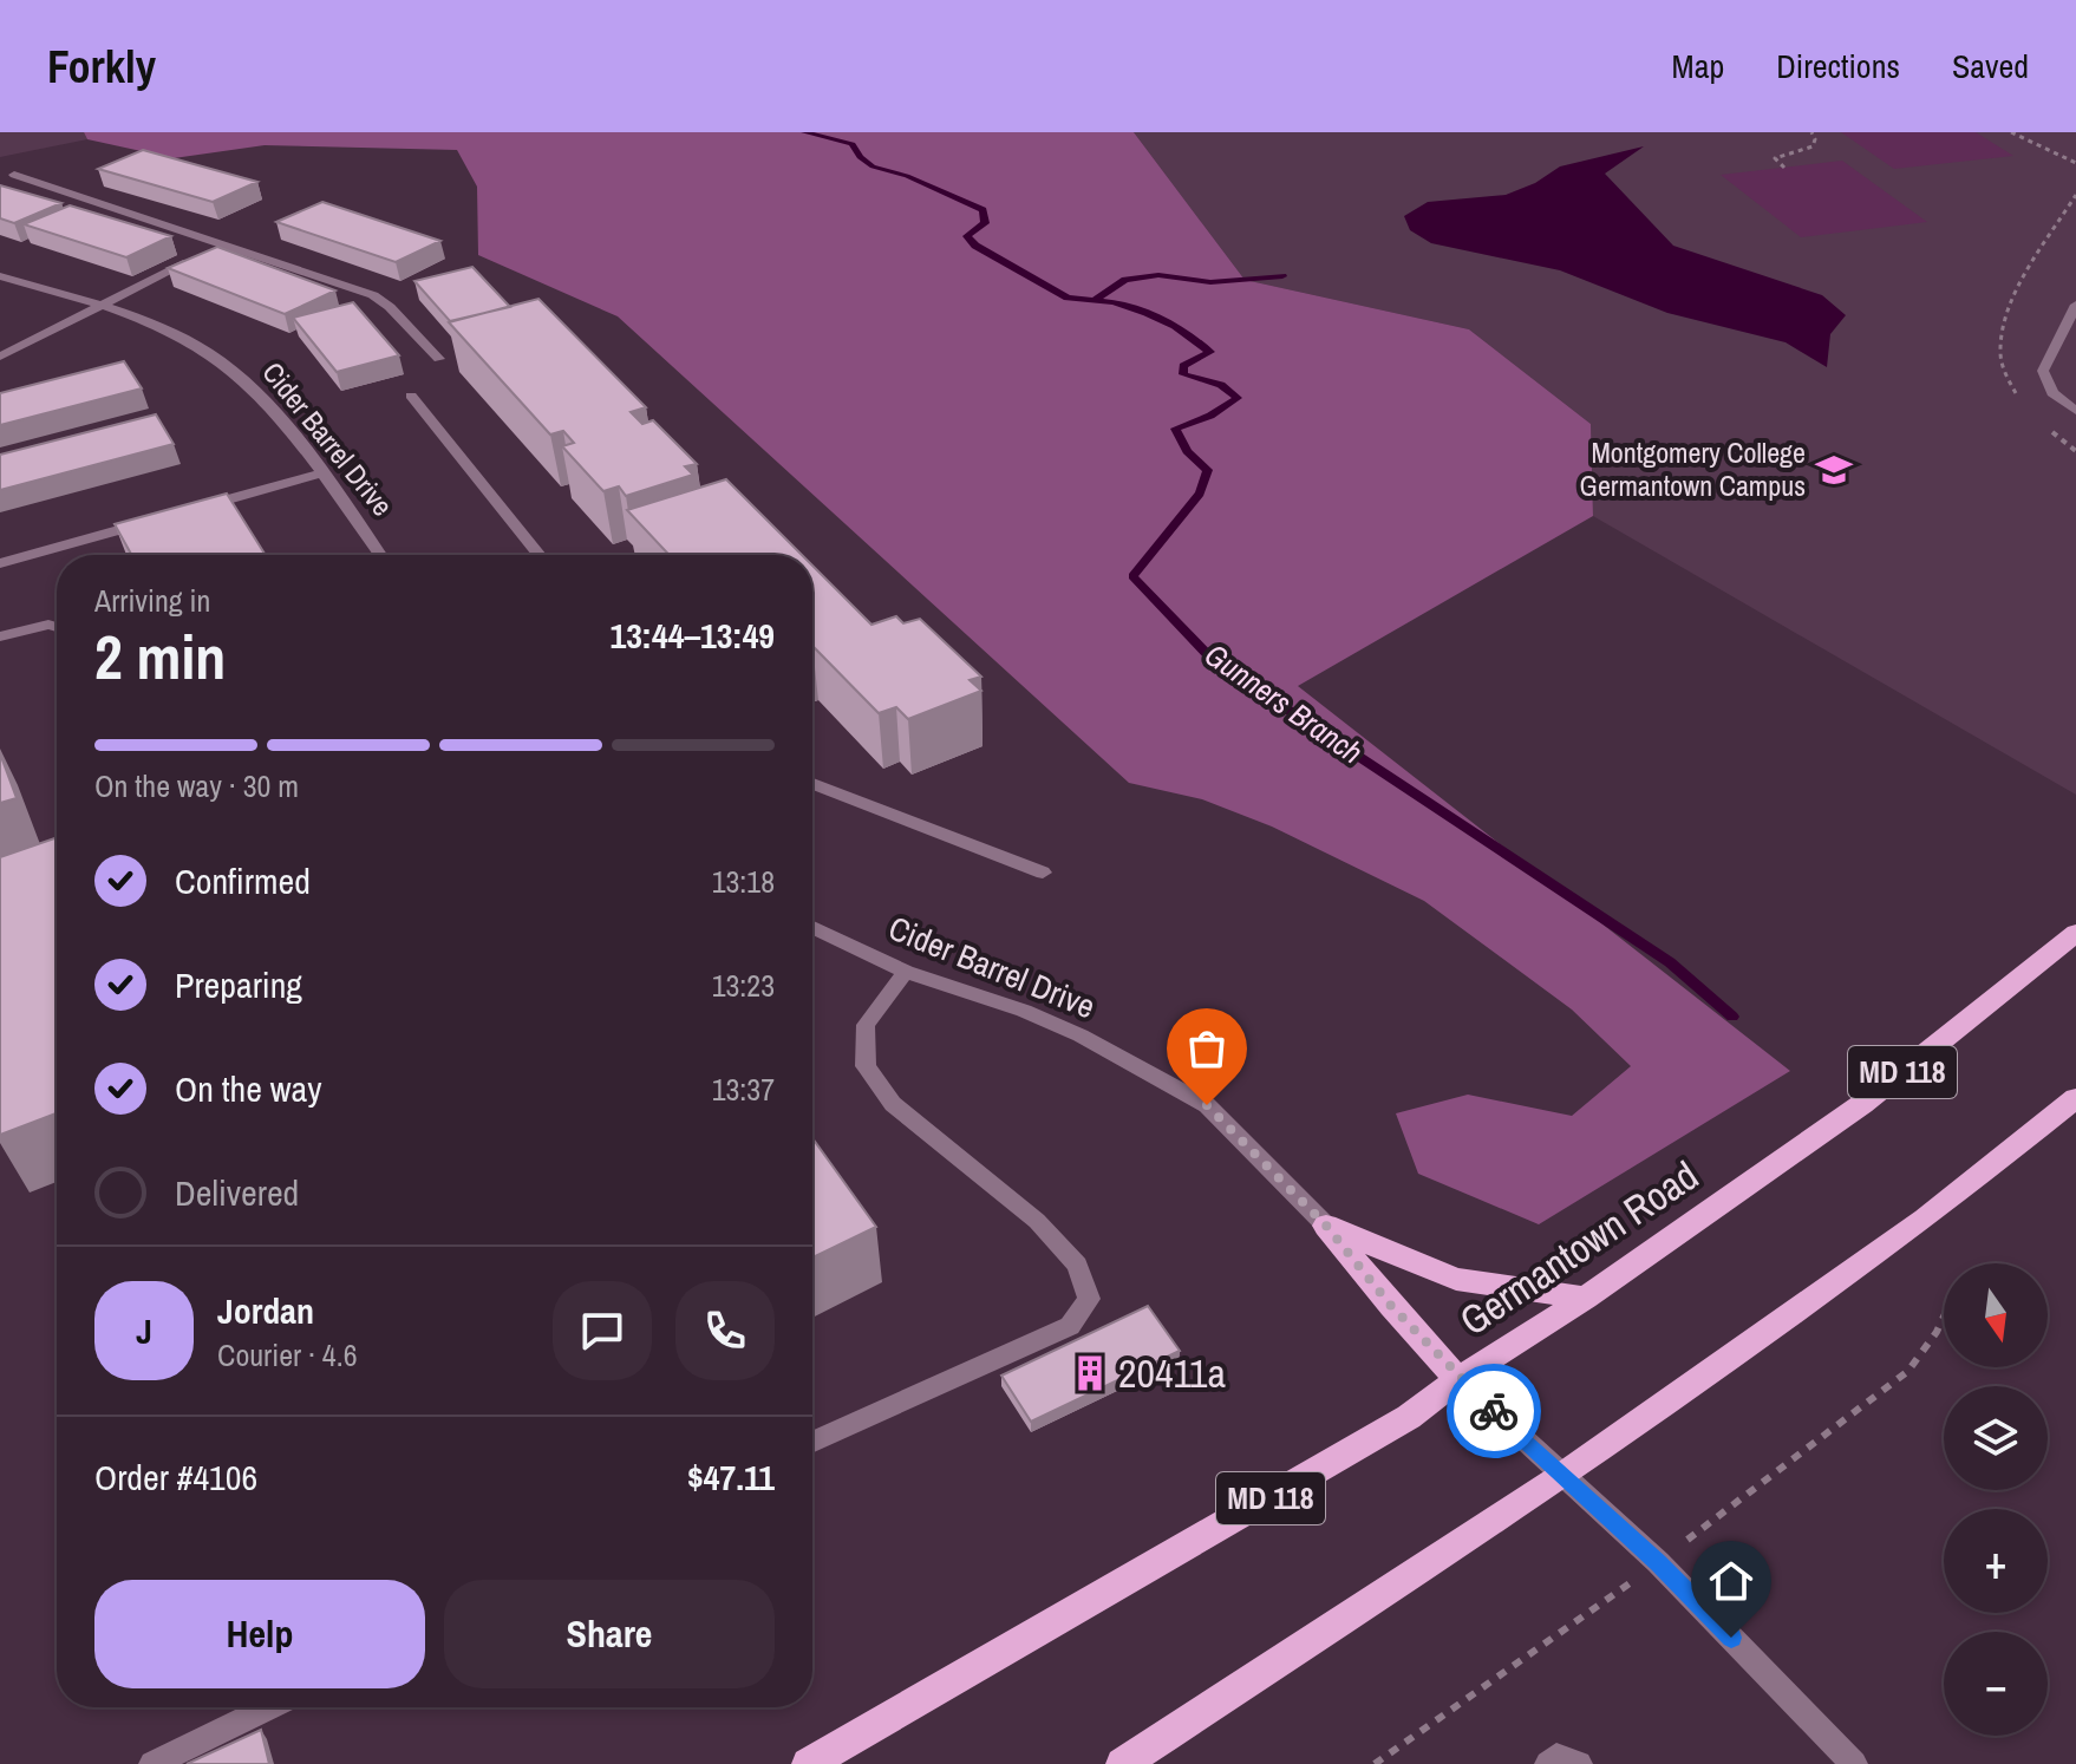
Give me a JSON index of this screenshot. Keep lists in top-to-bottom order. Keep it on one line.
{"streets":{"main road":["MD 118","Germantown Road"],"street":["Cider Barrel Drive"]},"water":["Gunners Branch"],"places":{"school or university":["Montgomery College Germantown Campus"],"building":["20411a"]},"north":"bottom","page":{"header":"Forkly","nav":["Map","Directions","Saved"],"heading":["2 min","Arriving in","13:44–13:49"],"panel":["Jordan","Courier · 4.6","Order #4106","$47.11"],"bar":"On the way · 30 m","list":[["Confirmed","13:18"],["Preparing","13:23"],["On the way","13:37"],"Delivered"],"map_buttons":["+","−"],"round":"J","buttons":["Help","Share"]}}
